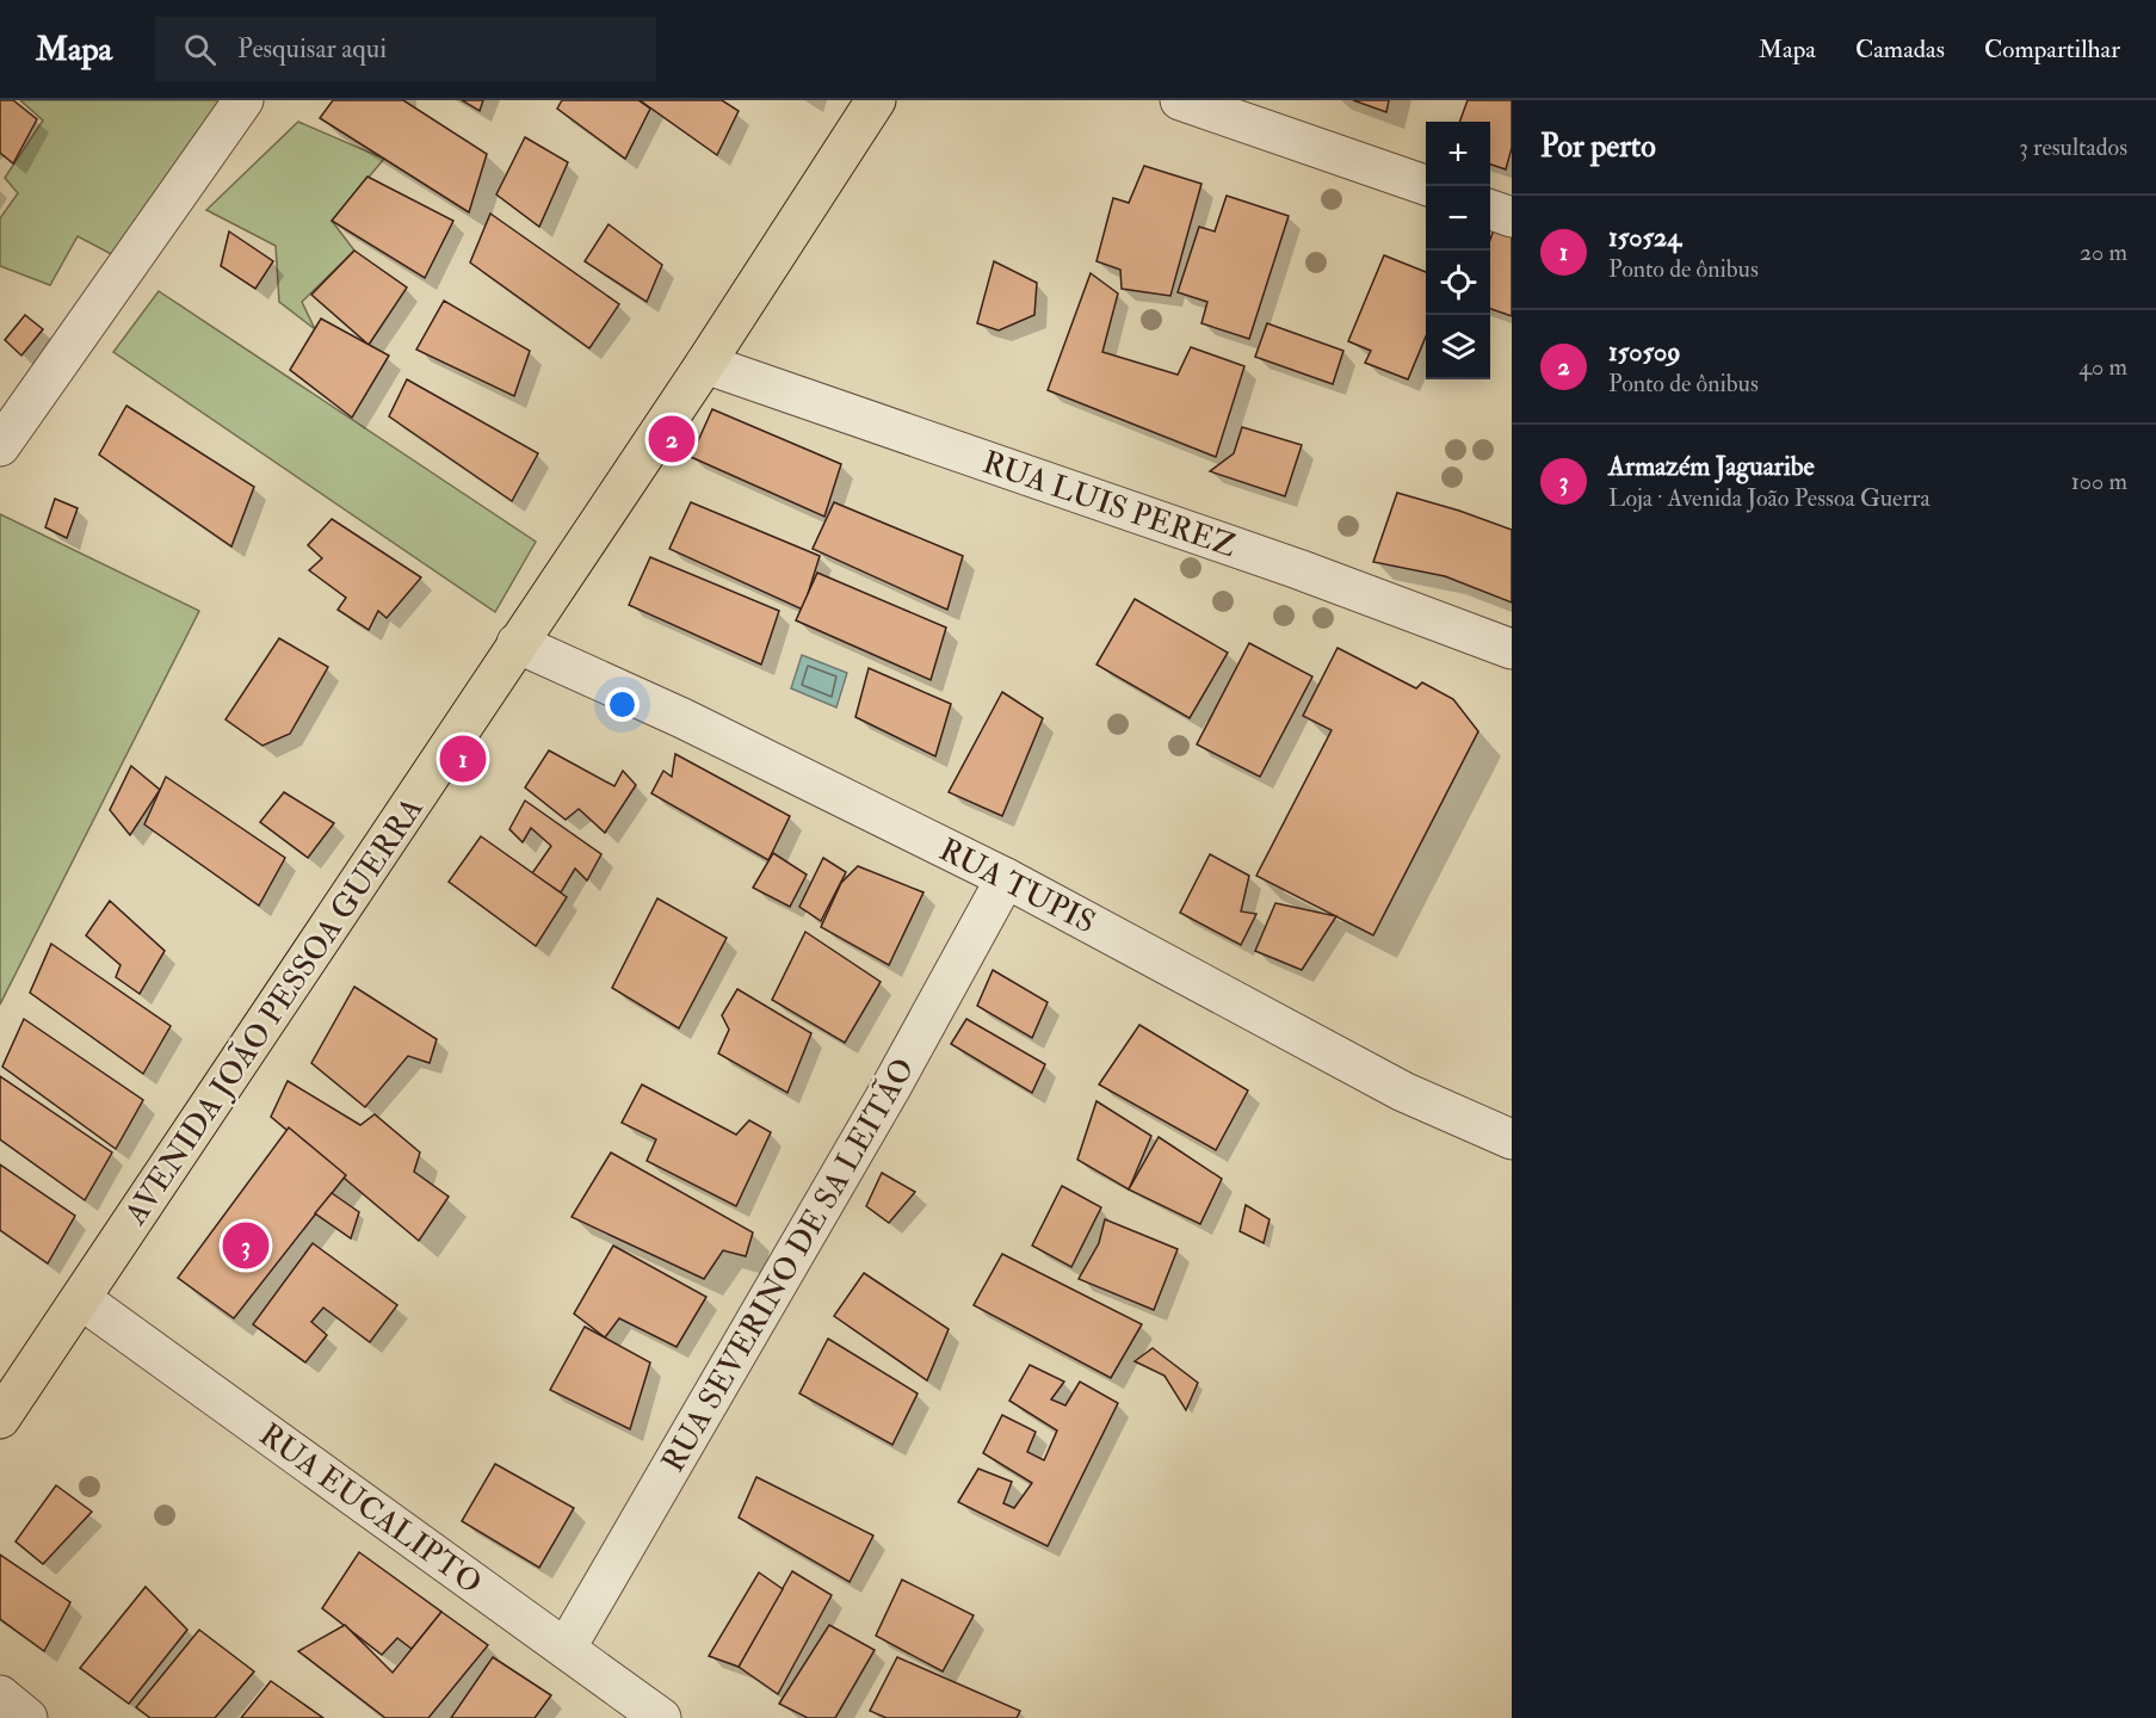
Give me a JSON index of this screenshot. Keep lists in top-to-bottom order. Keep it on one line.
{"streets":{"main road":["AVENIDA JOÃO PESSOA GUERRA"],"street":["RUA LUIS PEREZ","RUA TUPIS","RUA SEVERINO DE SA LEITÃO","RUA EUCALIPTO"]},"crossings":[["RUA LUIS PEREZ","AVENIDA JOÃO PESSOA GUERRA"],["RUA TUPIS","AVENIDA JOÃO PESSOA GUERRA"],["RUA TUPIS","RUA SEVERINO DE SA LEITÃO"],["AVENIDA JOÃO PESSOA GUERRA","RUA EUCALIPTO"],["RUA SEVERINO DE SA LEITÃO","RUA EUCALIPTO"]],"page":{"header":"Mapa","search":"Pesquisar aqui","nav":["Mapa","Camadas","Compartilhar"],"heading":["Por perto","3 resultados"],"map_buttons":["+","−"],"list":[{"mark":"1","name":"150524","note":"Ponto de ônibus","value":"20 m"},{"mark":"2","name":"150509","note":"Ponto de ônibus","value":"40 m"},{"mark":"3","name":"Armazém Jaguaribe","note":"Loja · Avenida João Pessoa Guerra","value":"100 m"}],"pins":["2","1","3"]}}
